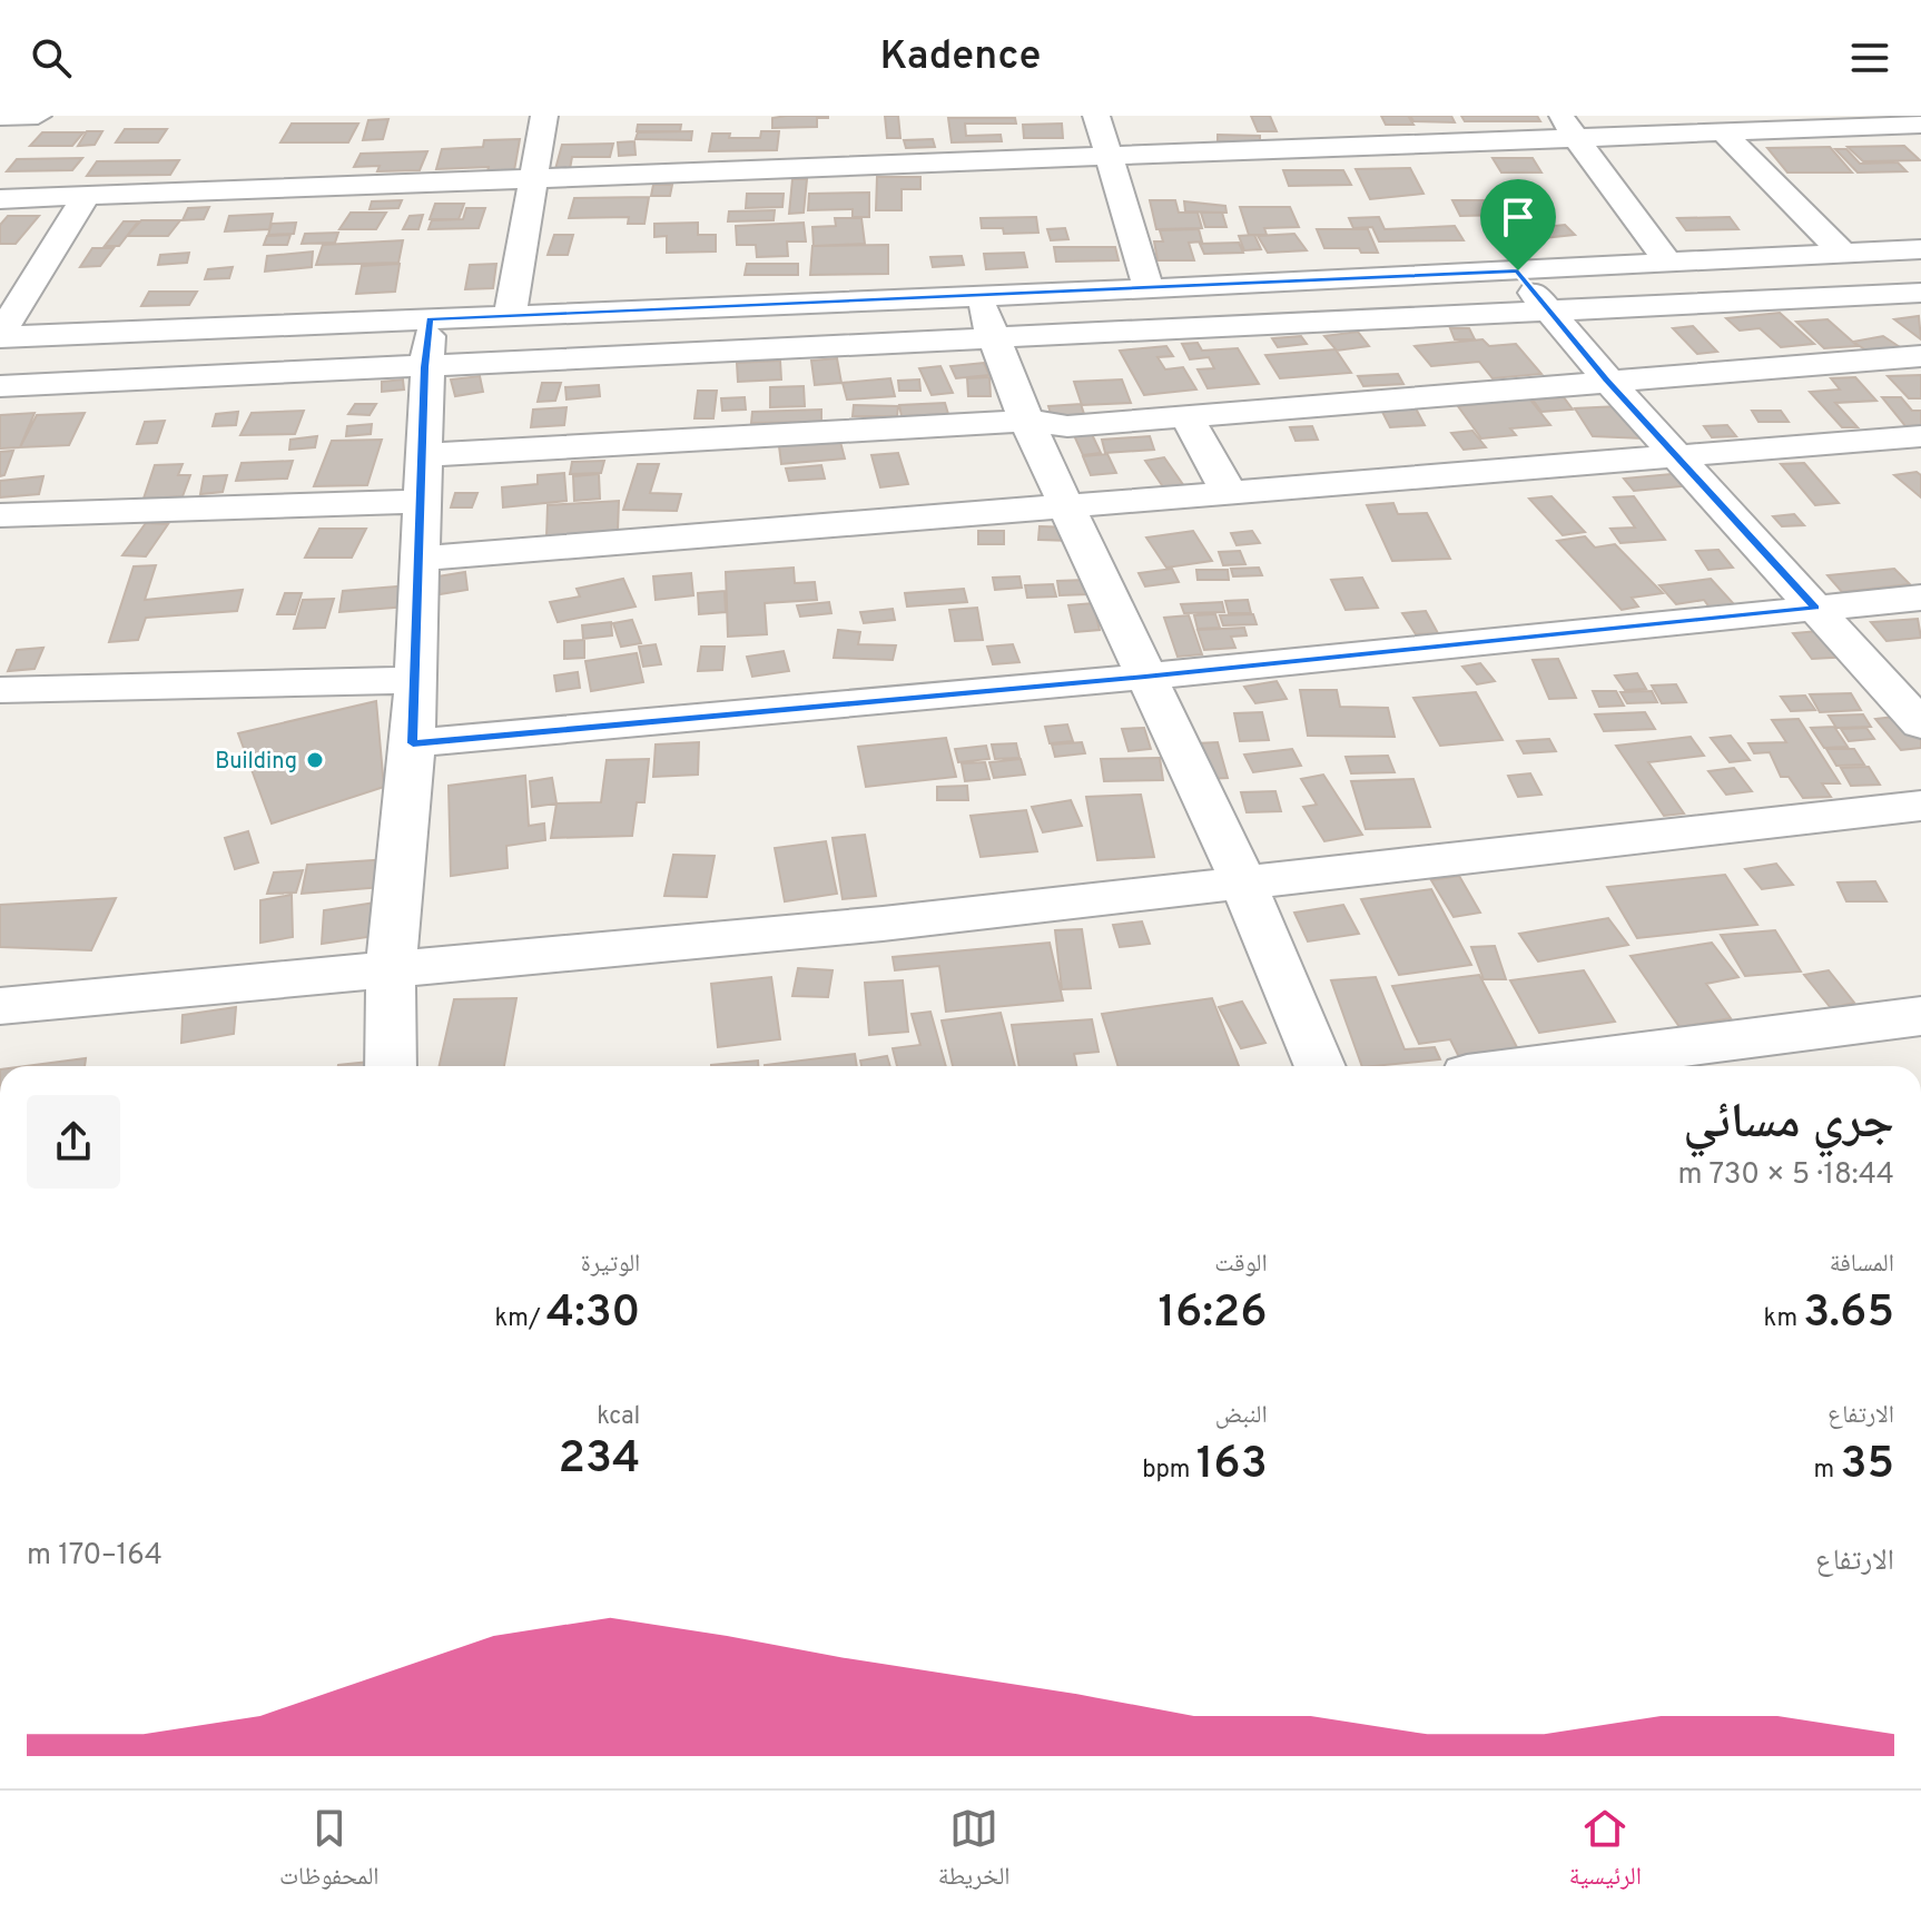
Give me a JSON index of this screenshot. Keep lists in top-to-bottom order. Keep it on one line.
{"places":["Building"],"page":{"header":"Kadence","heading":["جري مسائي","18:44 · 5 × 730 m"],"stats":[["المسافة","3.65 km"],["الوقت","16:26"],["الوتيرة","4:30 /km"],["الارتفاع","35 m"],["النبض","163 bpm"],["kcal","234"]],"chart":["الارتفاع","164–170 m"],"tabs":["الرئيسية","الخريطة","المحفوظات"]}}
